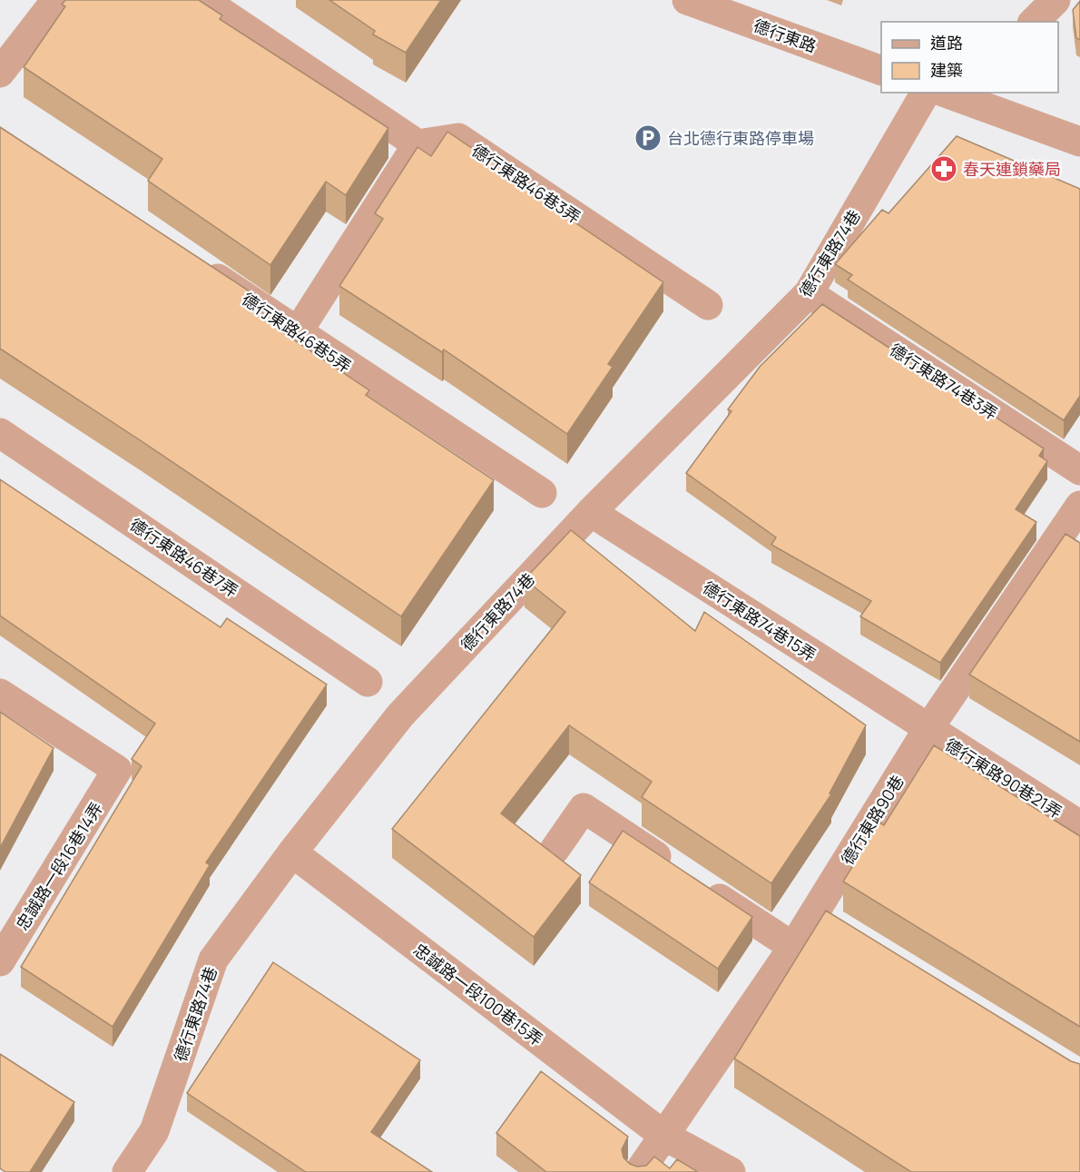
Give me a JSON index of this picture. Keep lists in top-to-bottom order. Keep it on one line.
{"streets":{"street":["德行東路","德行東路46巷3弄","德行東路74巷","德行東路46巷5弄","德行東路74巷3弄","德行東路46巷7弄","德行東路74巷15弄","德行東路90巷21弄","德行東路90巷","忠誠路一段16巷14弄","忠誠路一段100巷15弄"]},"crossings":[["德行東路74巷","德行東路74巷3弄"],["德行東路74巷","德行東路74巷15弄"],["德行東路74巷","忠誠路一段100巷15弄"],["德行東路74巷15弄","德行東路90巷21弄"],["德行東路74巷15弄","德行東路90巷"],["德行東路90巷21弄","德行東路90巷"],["德行東路90巷","忠誠路一段100巷15弄"]],"places":{"parking":["台北德行東路停車場"],"pharmacy":["春天連鎖藥局"]},"legend":["道路","建築"]}
